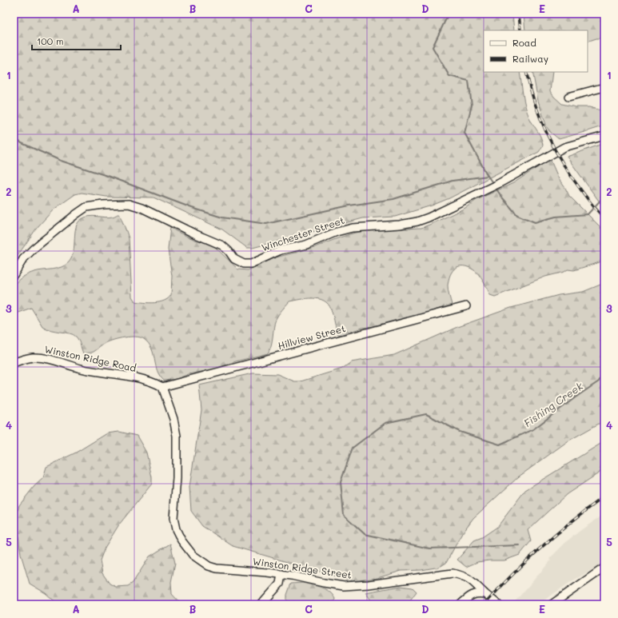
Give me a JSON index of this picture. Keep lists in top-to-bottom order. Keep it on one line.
{"streets":{"street":["Winchester Street","Hillview Street","Winston Ridge Road","Winston Ridge Street"]},"crossings":[["Hillview Street","Winston Ridge Road"],["Hillview Street","Winston Ridge Street"],["Winston Ridge Road","Winston Ridge Street"]],"water":["Fishing Creek"],"legend":["Road","Railway"],"scale_bar":"100 m","grid":{"columns":["A","B","C","D","E"],"rows":["1","2","3","4","5"]}}
